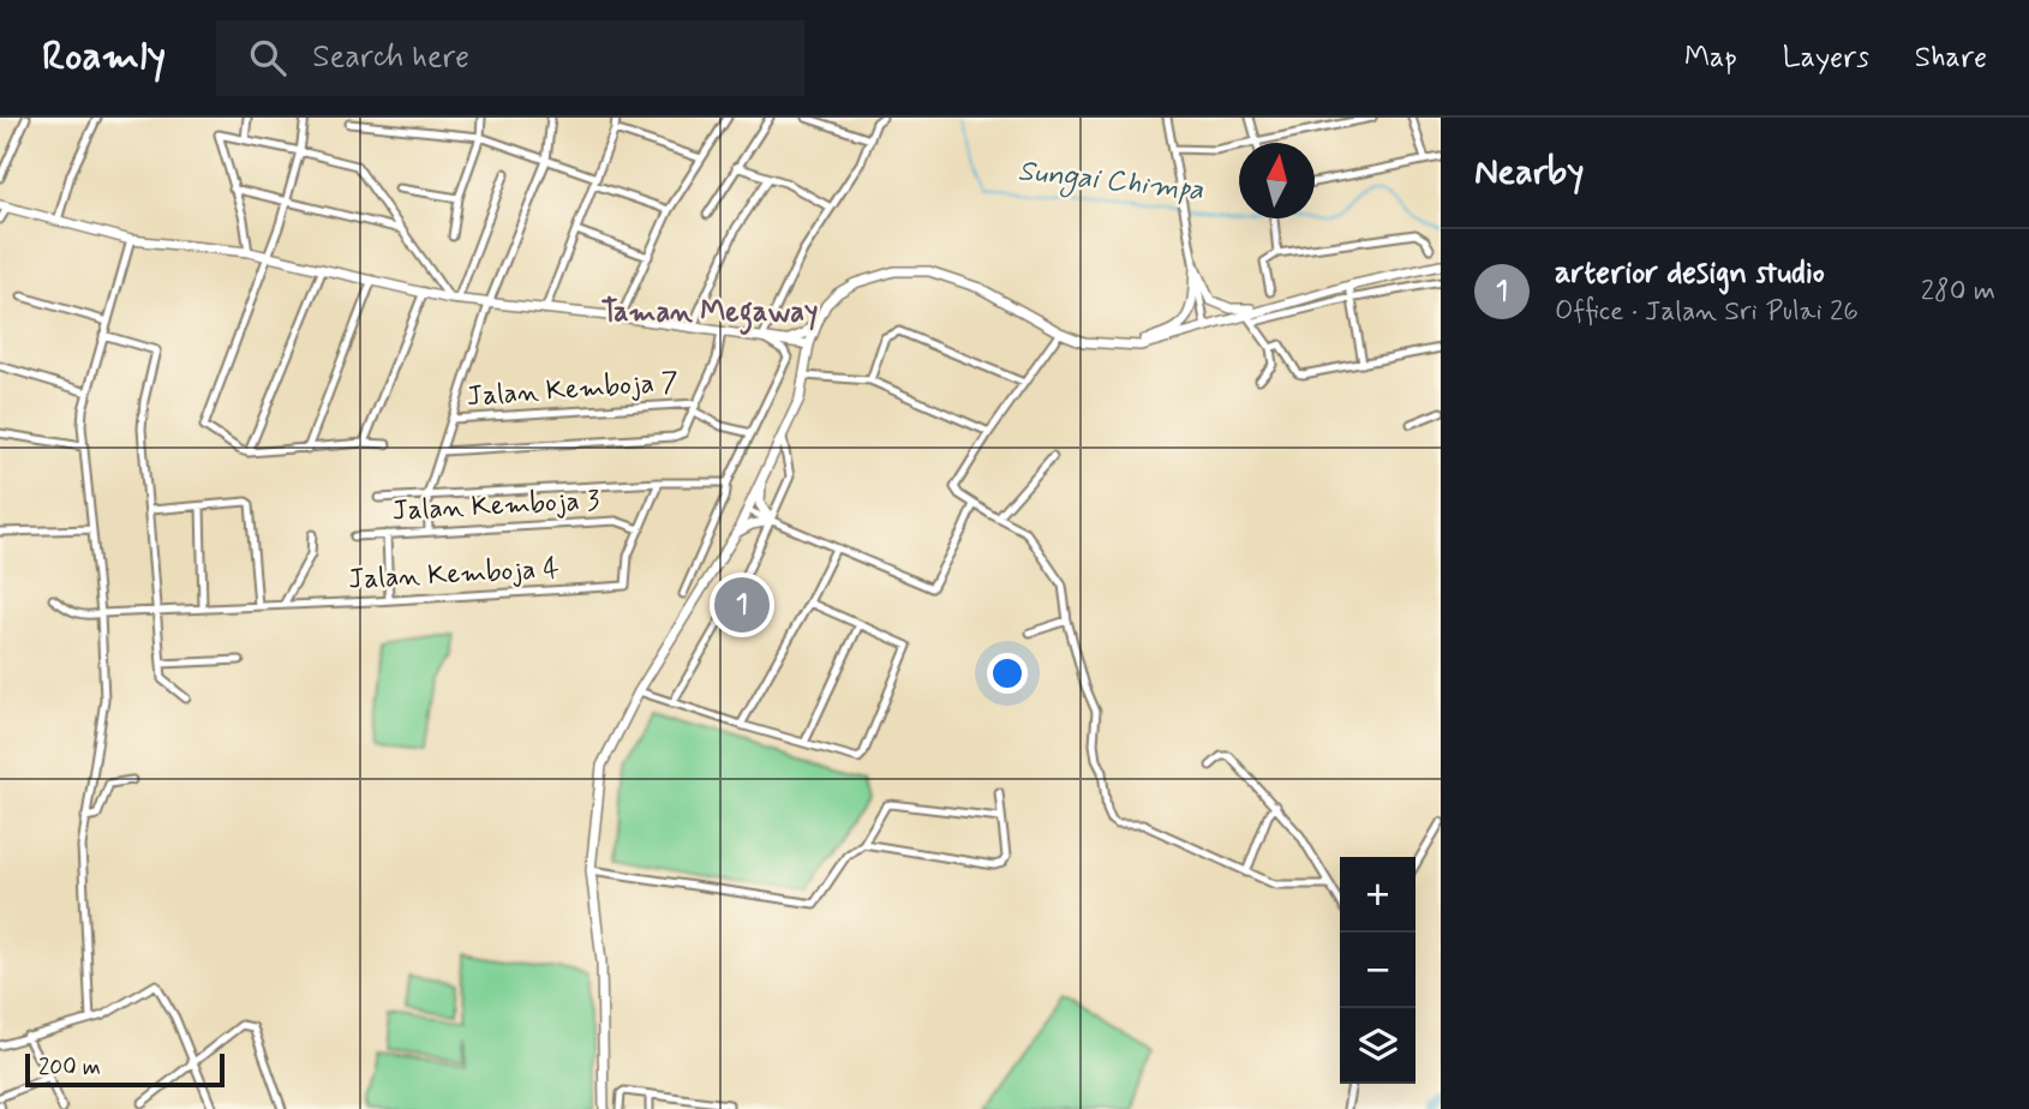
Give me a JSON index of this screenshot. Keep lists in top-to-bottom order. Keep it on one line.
{"streets":{"street":["Jalan Kemboja 7","Jalan Kemboja 3","Jalan Kemboja 4"]},"crossings":[["Jalan Kemboja 3","Jalan Kemboja 4"]],"districts":["Taman Megaway"],"water":["Sungai Chimpa"],"scale_bar":"200 m","north":"top","page":{"header":"Roamly","search":"Search here","nav":["Map","Layers","Share"],"heading":"Nearby","list":[{"mark":"1","name":"arterior design studio","note":"Office · Jalan Sri Pulai 26","value":"280 m"}],"pins":"1","map_buttons":["+","−"],"scale":"200 m"}}
